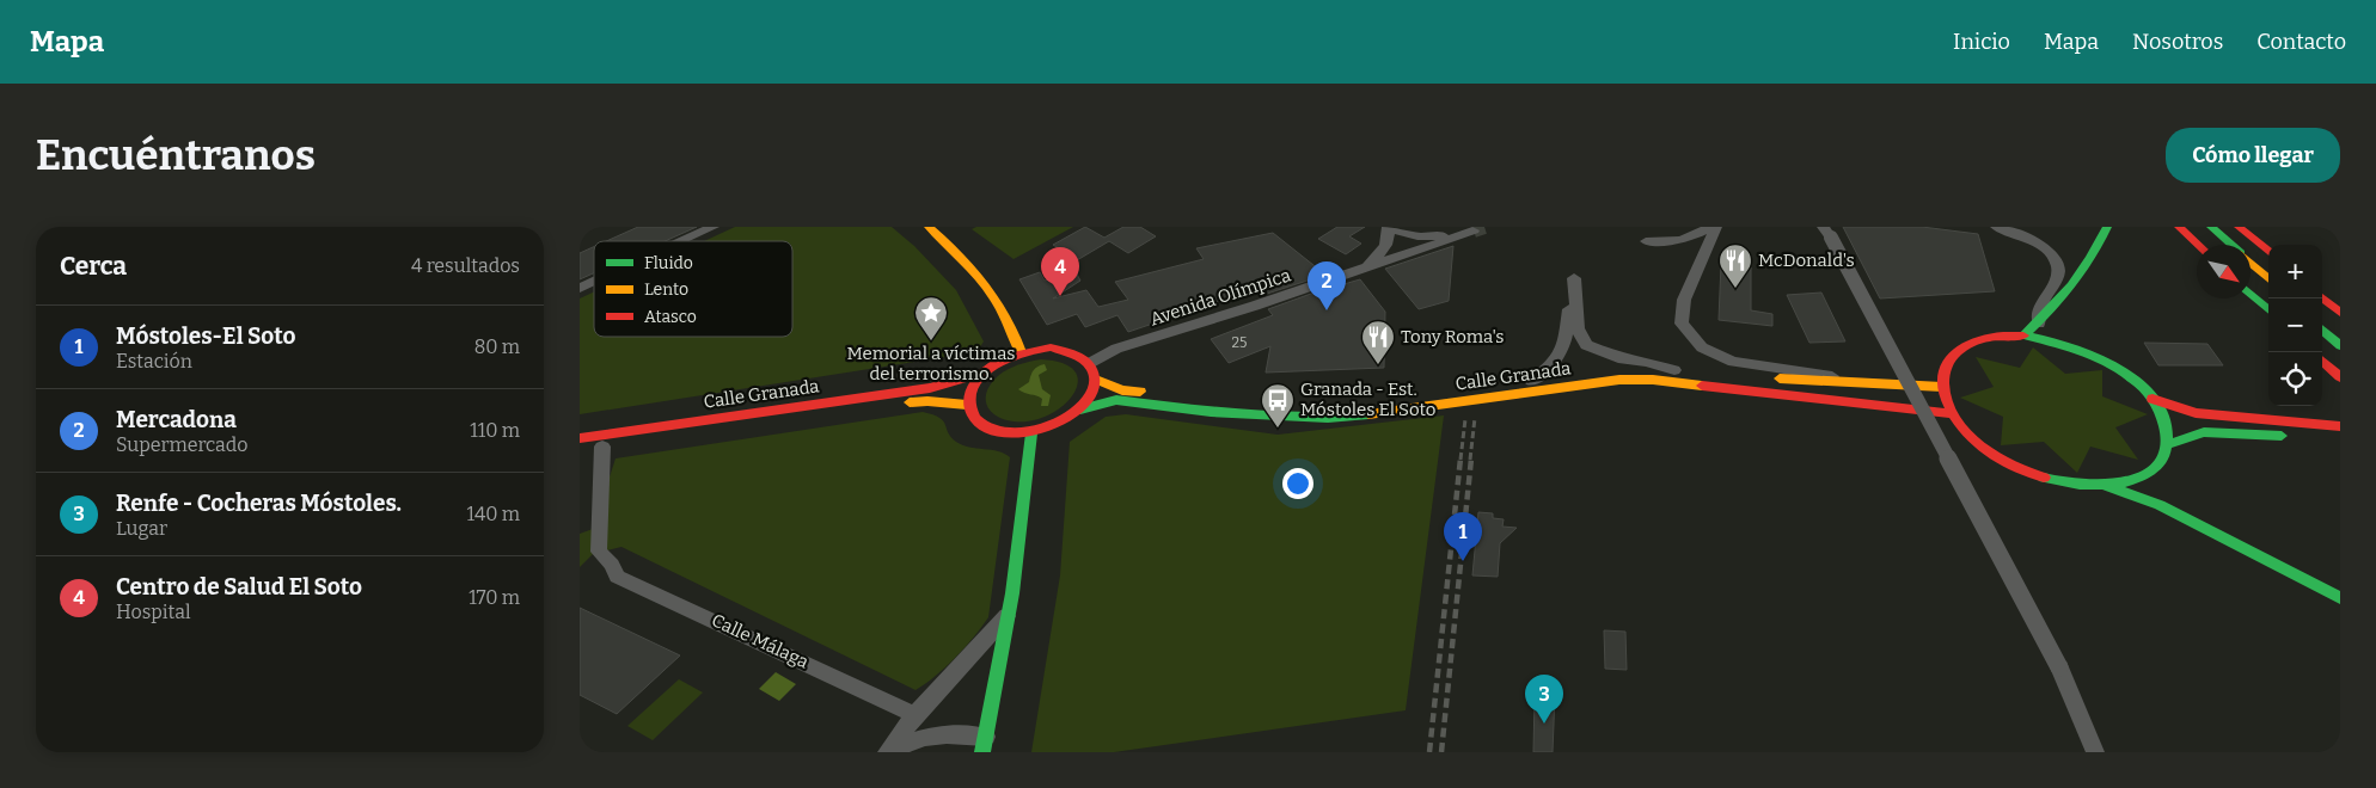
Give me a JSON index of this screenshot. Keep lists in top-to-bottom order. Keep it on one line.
{"streets":{"main road":["Calle Granada"],"street":["Avenida Olímpica","Calle Málaga"]},"crossings":[["Avenida Olímpica","Calle Granada"],["Calle Granada","Calle Málaga"]],"places":{"restaurant":["McDonald's","Tony Roma's"],"place":["Memorial a víctimas del terrorismo."],"bus stop":["Granada - Est. Móstoles El Soto"]},"house_numbers":["25"],"legend":["Fluido","Lento","Atasco"],"north":"bottom right","page":{"header":"Mapa","nav":["Inicio","Mapa","Nosotros","Contacto"],"buttons":"Cómo llegar","title":"Encuéntranos","heading":["Cerca","4 resultados"],"map_buttons":["+","−"],"pins":["4","2","1","3"],"list":[{"mark":"1","name":"Móstoles-El Soto","note":"Estación","value":"80 m"},{"mark":"2","name":"Mercadona","note":"Supermercado","value":"110 m"},{"mark":"3","name":"Renfe - Cocheras Móstoles.","note":"Lugar","value":"140 m"},{"mark":"4","name":"Centro de Salud El Soto","note":"Hospital","value":"170 m"}]}}
